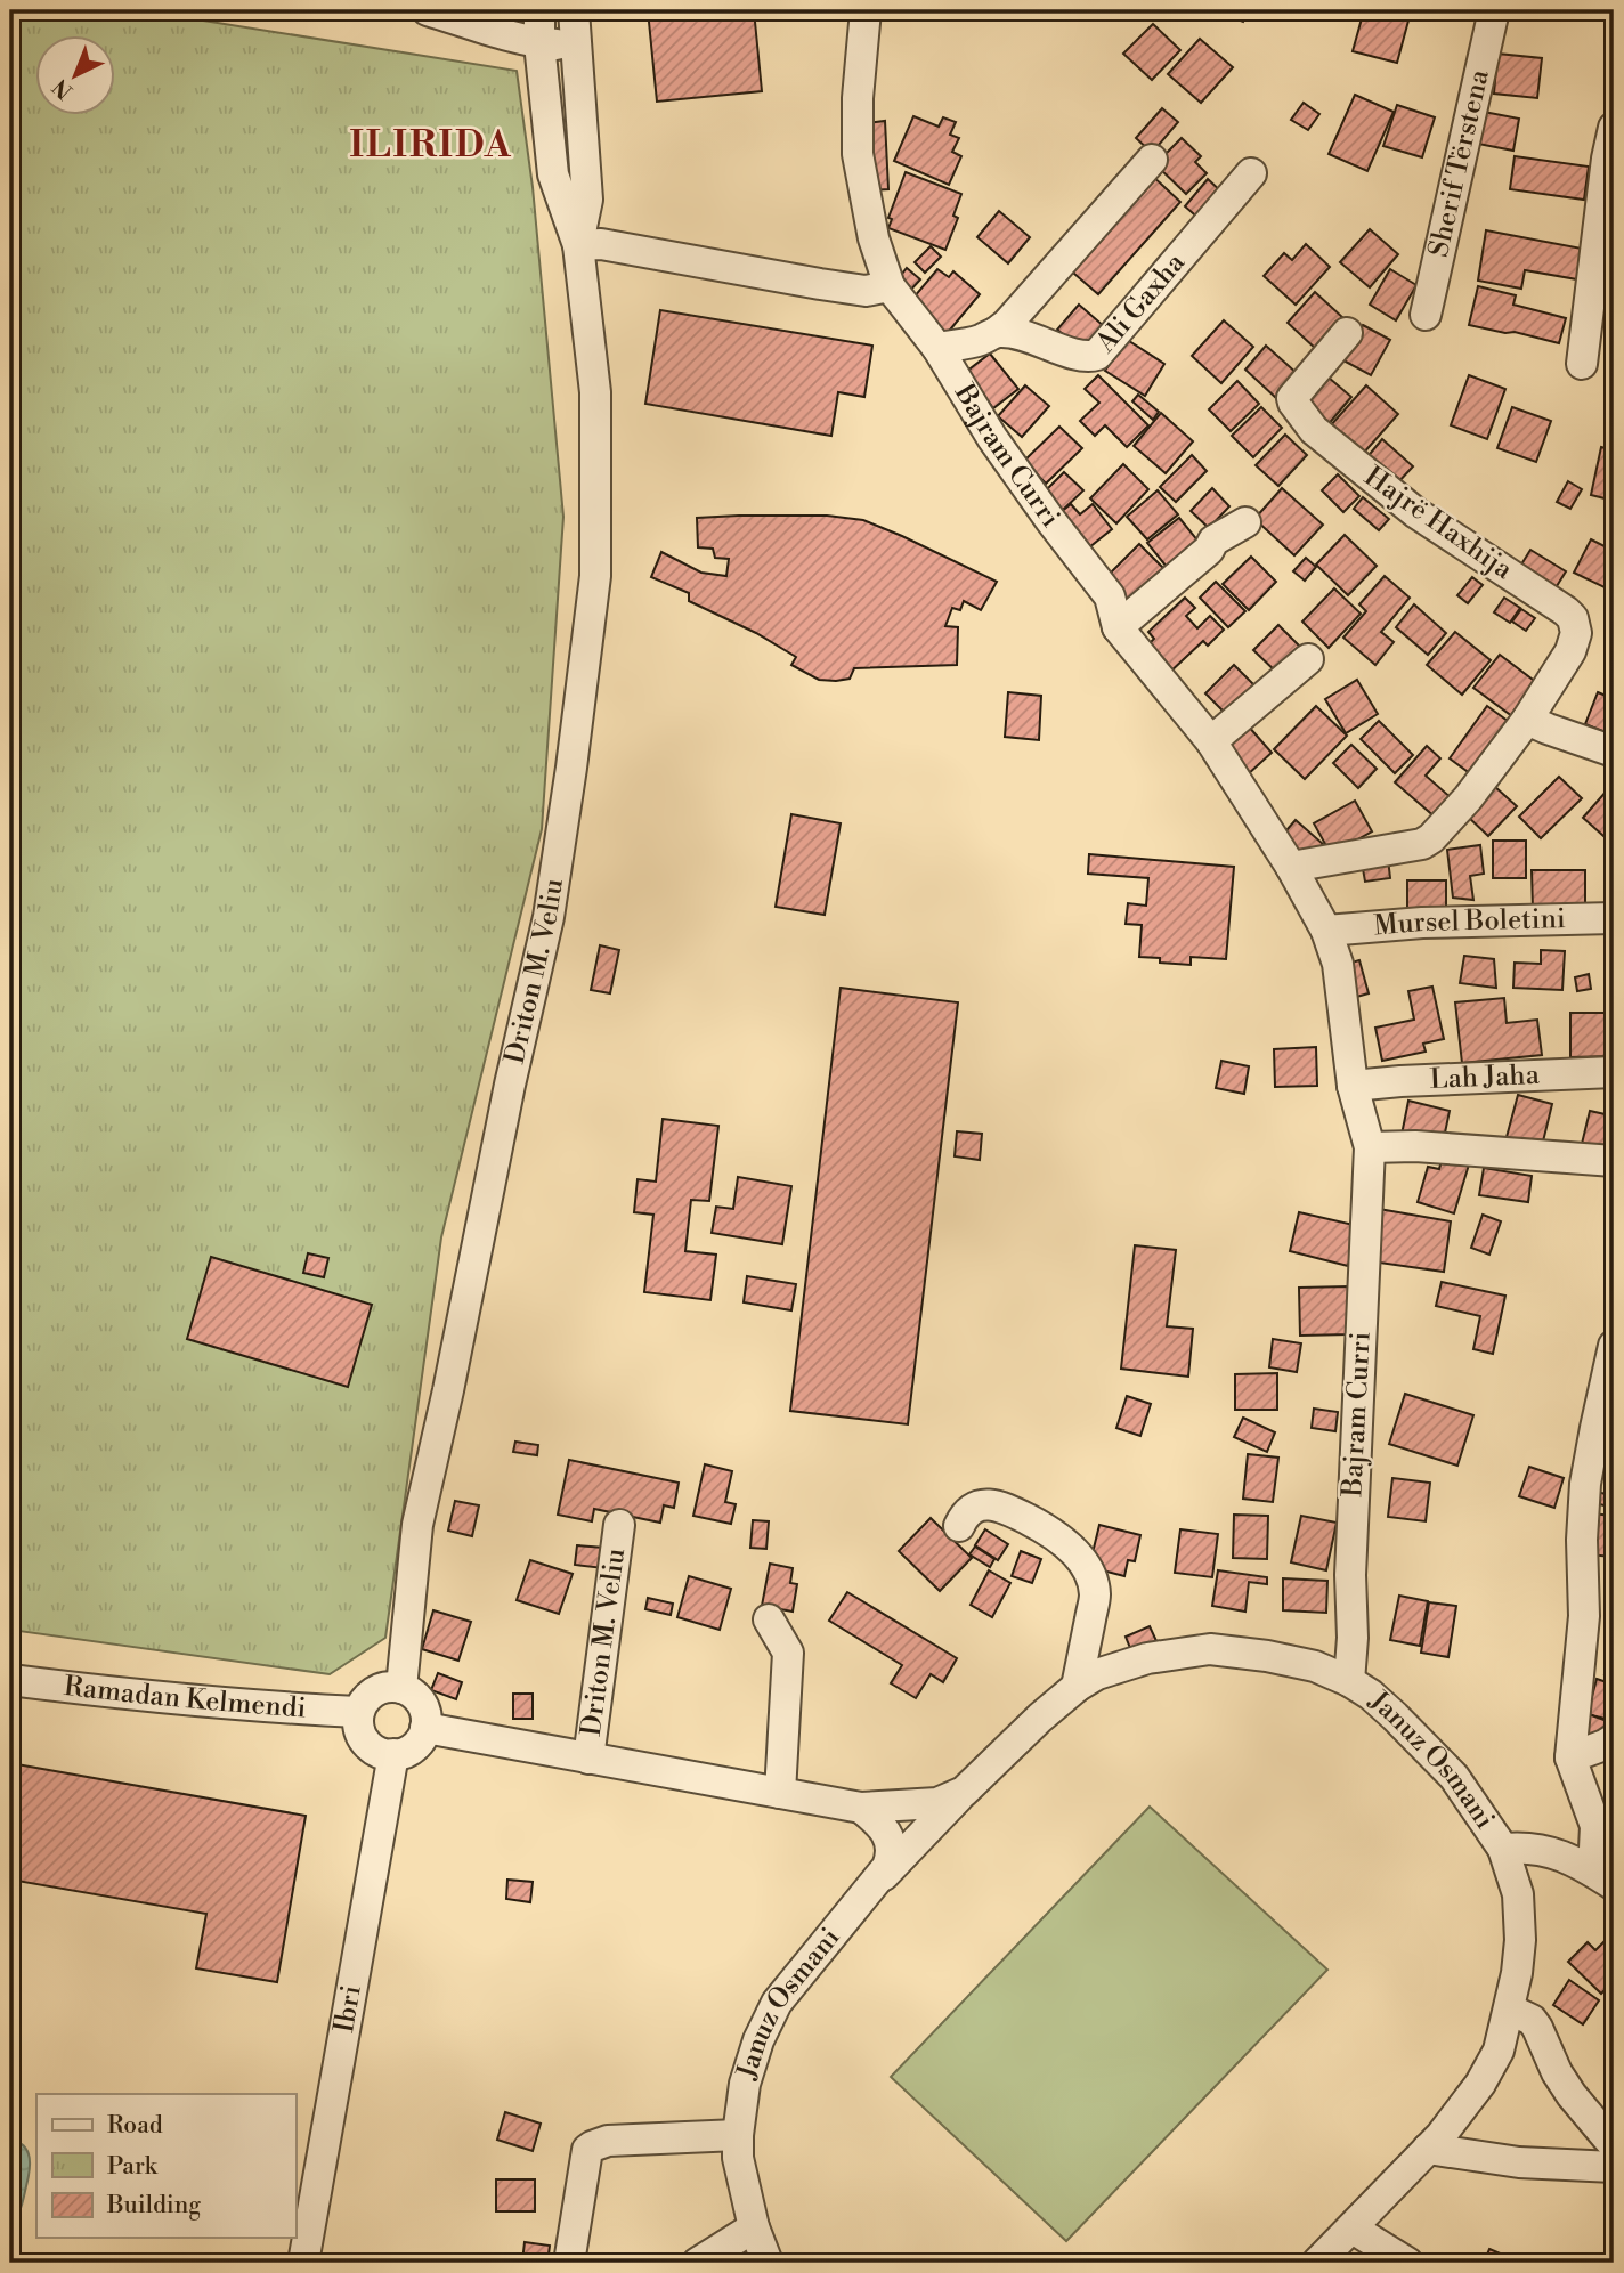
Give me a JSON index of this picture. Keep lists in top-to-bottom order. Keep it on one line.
{"streets":{"street":["Sherif Tërstena","Ali Gaxha","Bajram Curri","Hajrë Haxhija","Mursel Boletini","Driton M. Veliu","Lah Jaha","Ramadan Kelmendi","Januz Osmani","Ibri"]},"crossings":[["Ali Gaxha","Bajram Curri"],["Bajram Curri","Hajrë Haxhija"],["Bajram Curri","Mursel Boletini"],["Bajram Curri","Lah Jaha"],["Bajram Curri","Januz Osmani"],["Driton M. Veliu","Ramadan Kelmendi"],["Driton M. Veliu","Januz Osmani"],["Driton M. Veliu","Ibri"],["Ramadan Kelmendi","Ibri"]],"districts":["ILIRIDA"],"legend":["Road","Park","Building"],"north":"bottom left"}
